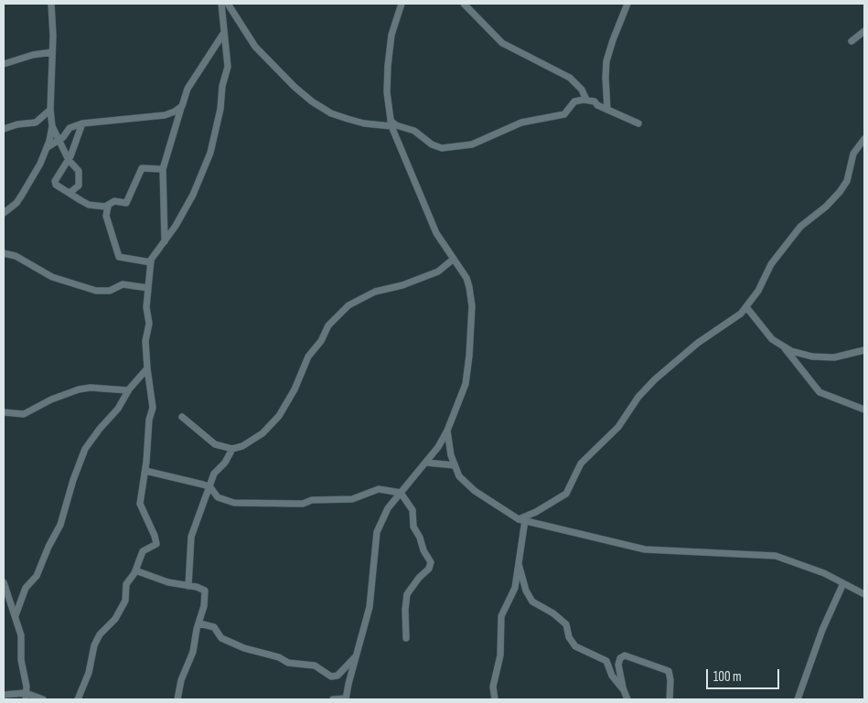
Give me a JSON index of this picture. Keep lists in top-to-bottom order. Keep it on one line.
{"scale_bar":"100 m"}
